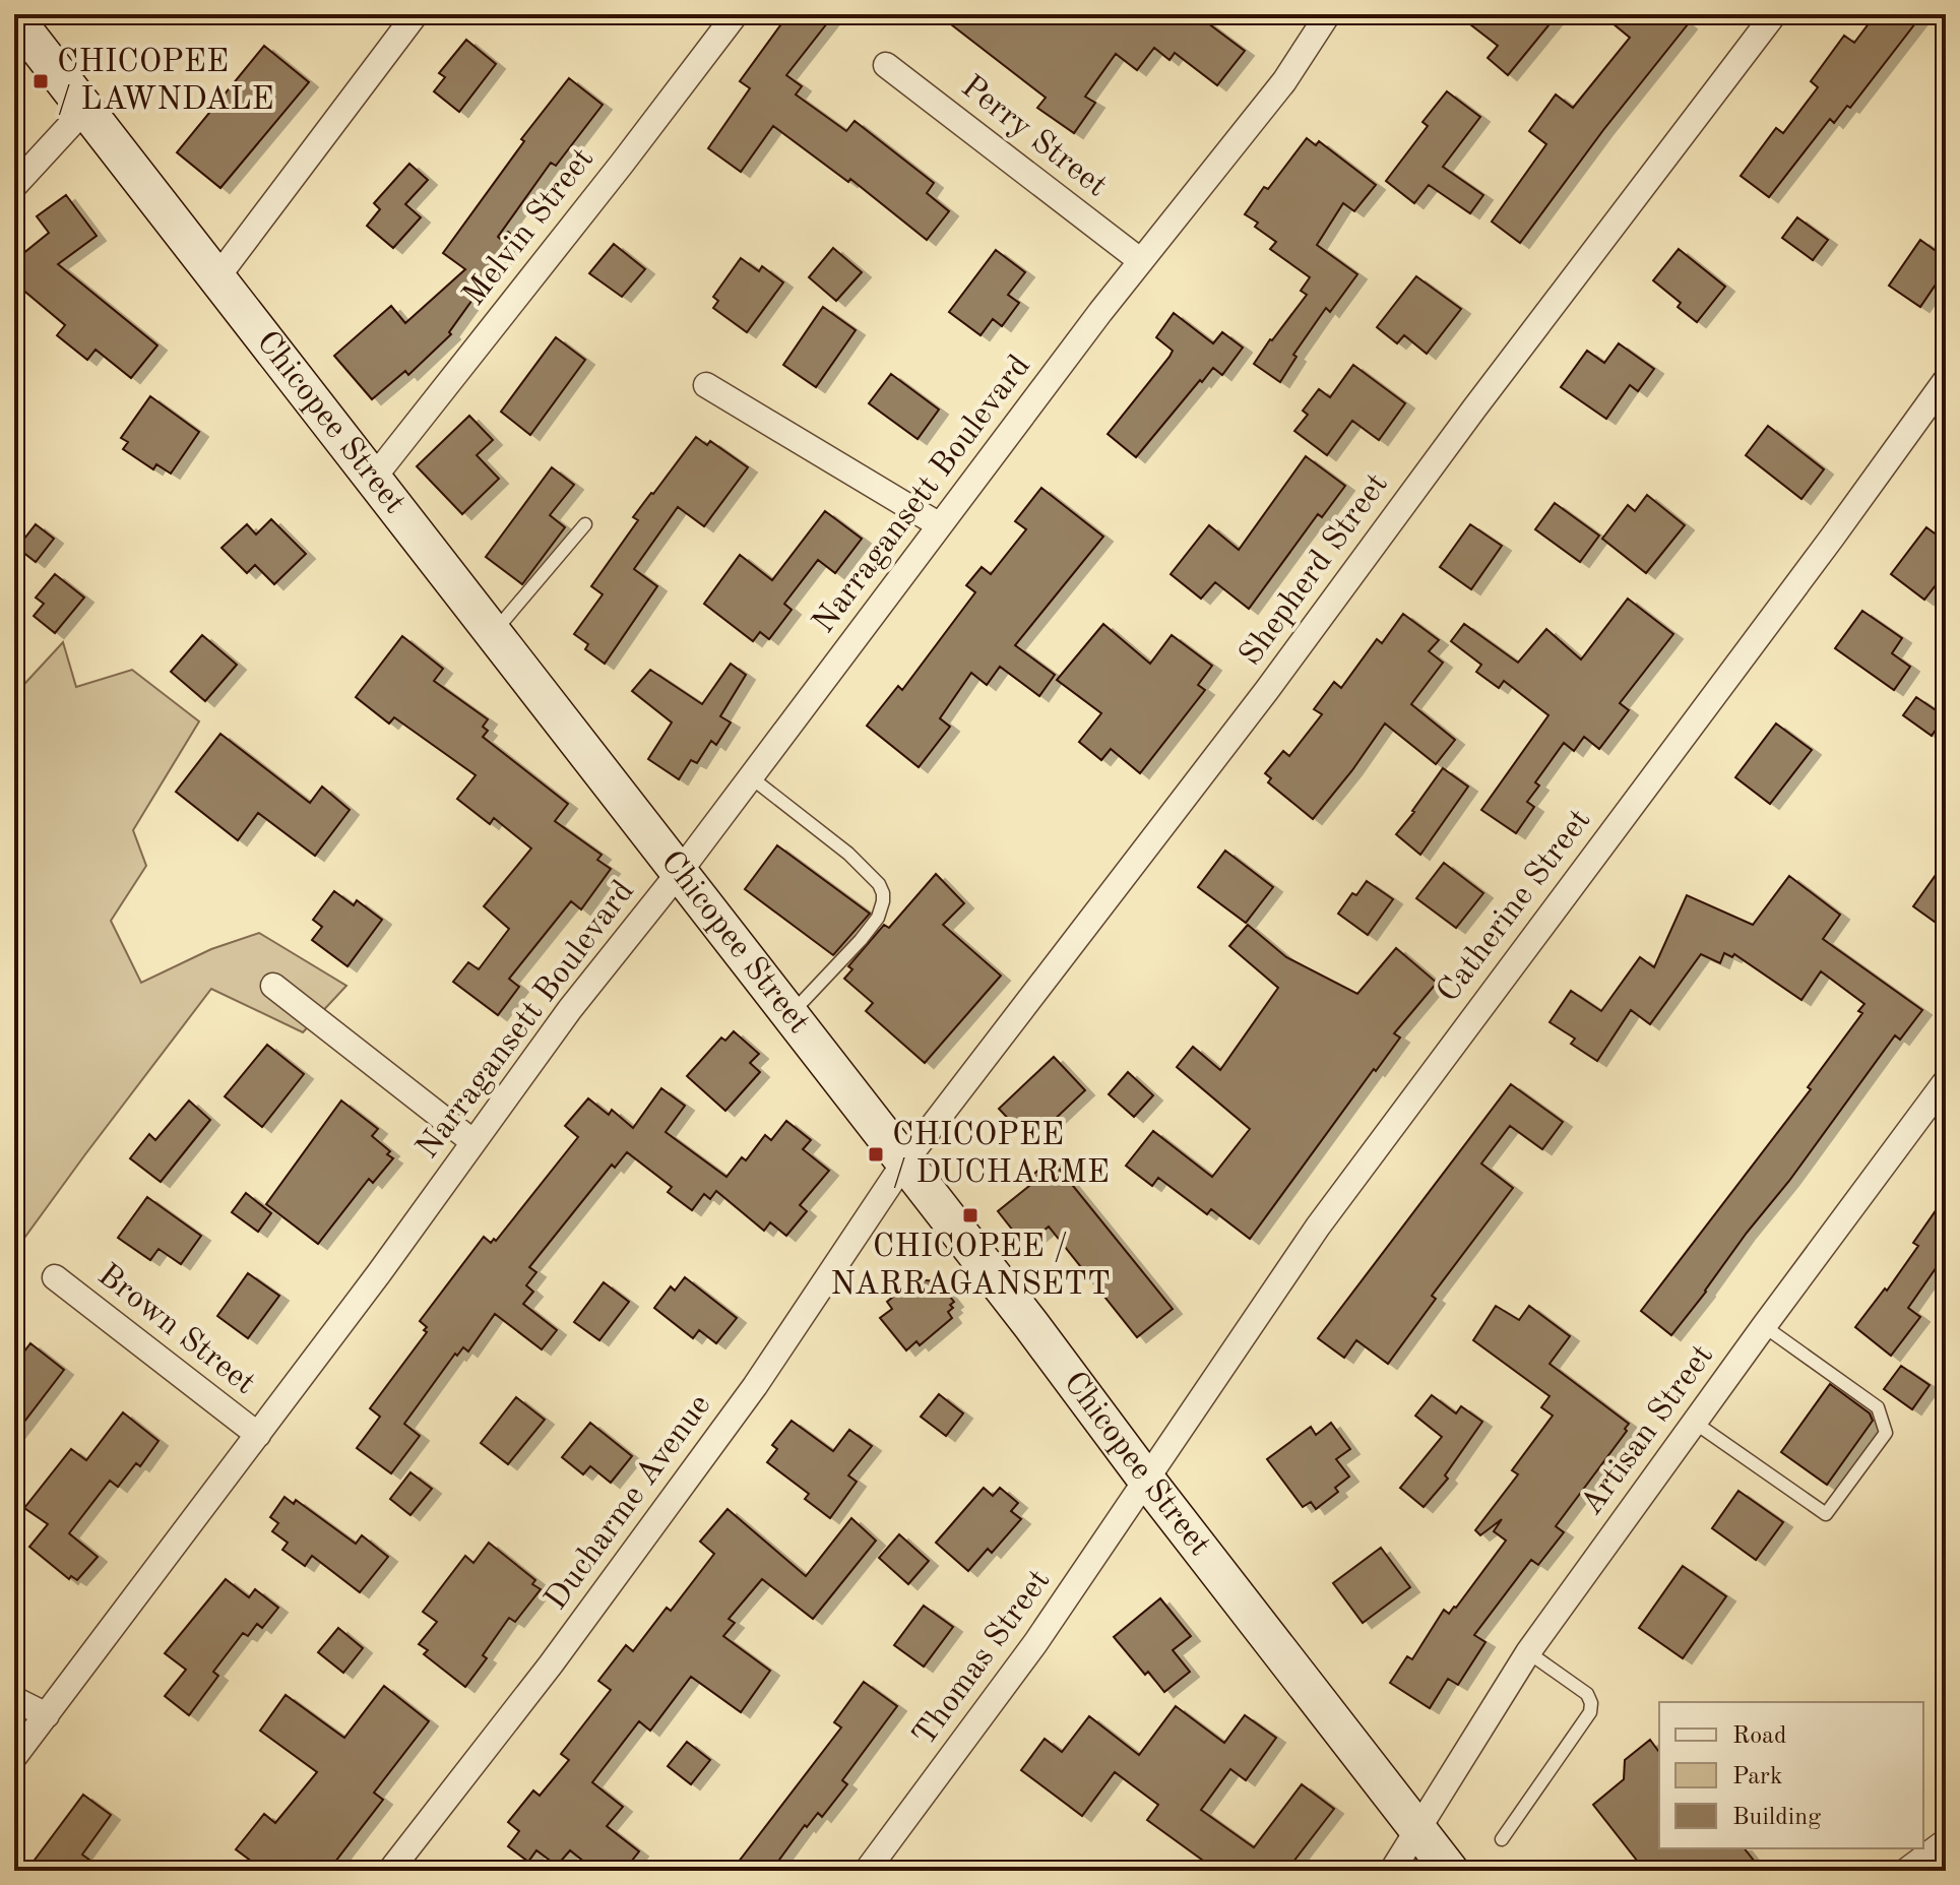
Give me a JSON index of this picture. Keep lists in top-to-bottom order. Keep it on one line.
{"streets":{"main road":["Chicopee Street"],"street":["Perry Street","Melvin Street","Narragansett Boulevard","Shepherd Street","Catherine Street","Brown Street","Artisan Street","Ducharme Avenue","Thomas Street"]},"crossings":[["Perry Street","Narragansett Boulevard"],["Melvin Street","Chicopee Street"],["Chicopee Street","Narragansett Boulevard"],["Chicopee Street","Shepherd Street"],["Chicopee Street","Catherine Street"],["Chicopee Street","Artisan Street"],["Chicopee Street","Ducharme Avenue"],["Chicopee Street","Thomas Street"],["Narragansett Boulevard","Brown Street"],["Shepherd Street","Ducharme Avenue"],["Catherine Street","Thomas Street"]],"places":{"transit":["CHICOPEE / LAWNDALE","CHICOPEE / DUCHARME","CHICOPEE / NARRAGANSETT"]},"legend":["Road","Park","Building"]}
